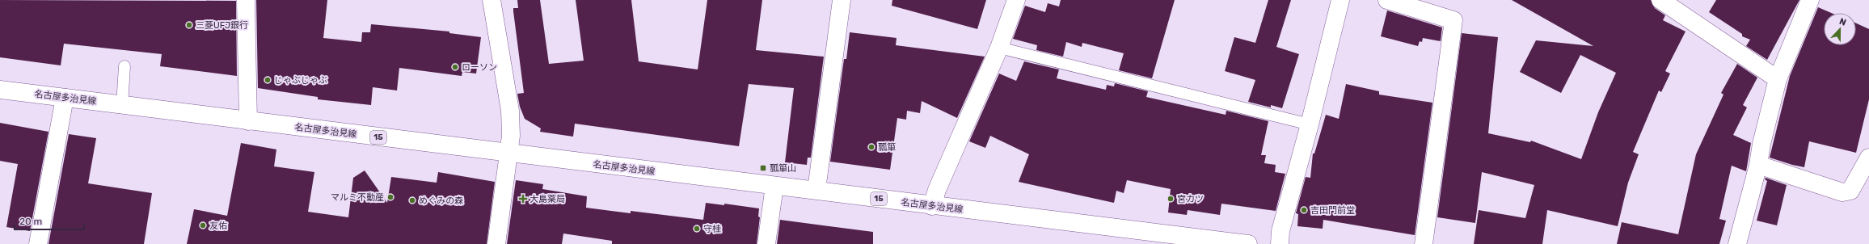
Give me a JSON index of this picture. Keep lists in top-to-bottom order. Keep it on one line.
{"streets":{"street":["名古屋多治見線","15"]},"places":{"other":["三菱UFJ銀行","ローソン","じゃぶじゃぶ","瓢箪","マルミ不動産","宮カツ","めぐみの森","吉田門前堂","友佑","守桂"],"transit":["瓢箪山"],"health":["大島薬局"]},"scale_bar":"20 m","north":"top"}
